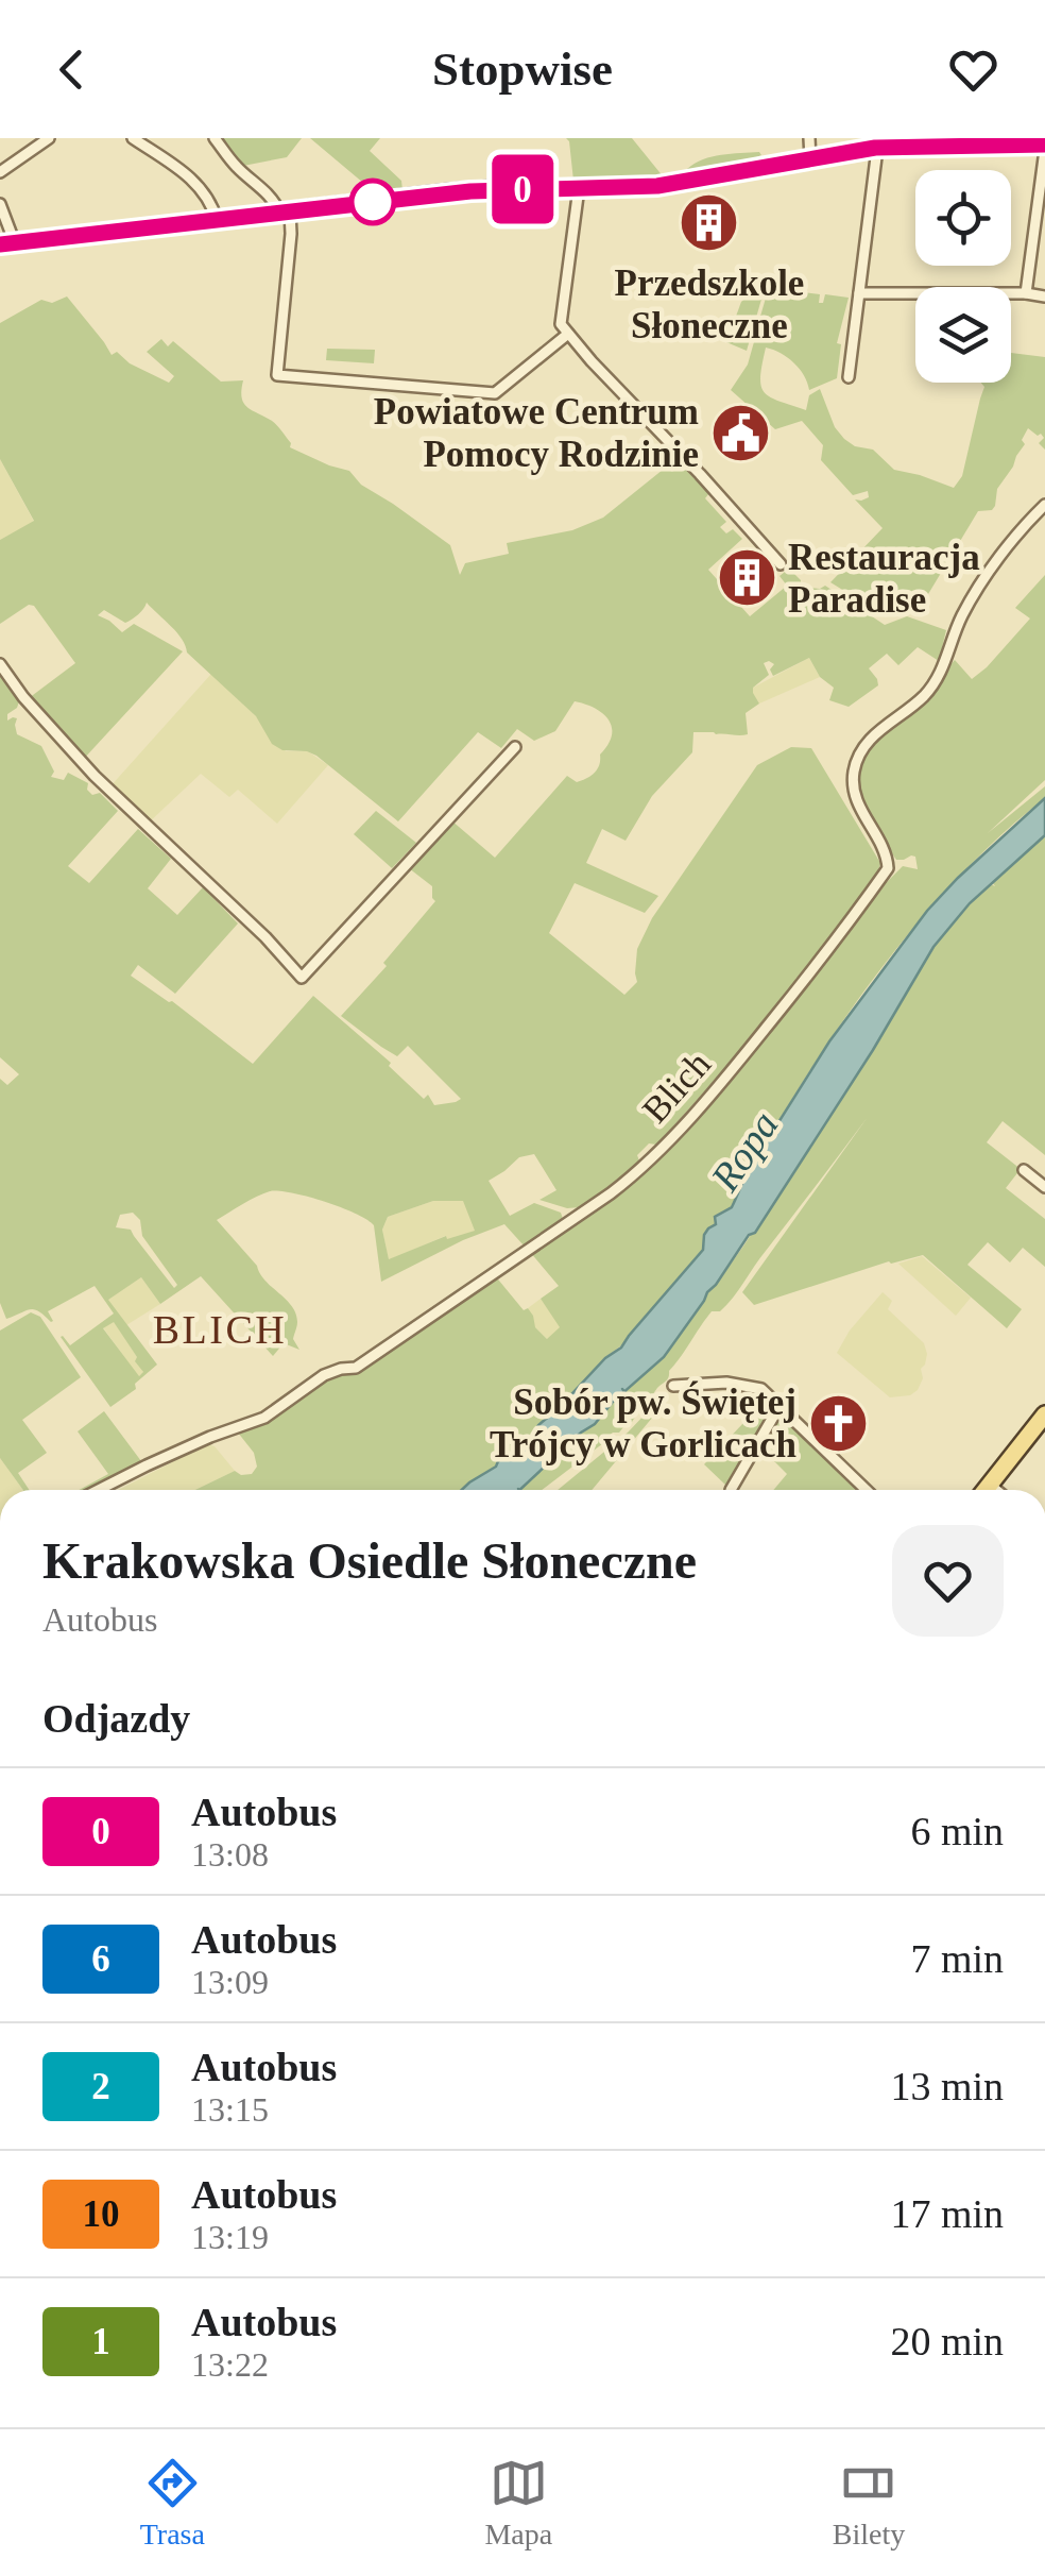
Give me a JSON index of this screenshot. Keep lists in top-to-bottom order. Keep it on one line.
{"streets":{"street":["Blich"]},"districts":["BLICH"],"water":["Ropa"],"places":{"building":["Przedszkole Słoneczne","Restauracja Paradise"],"public building":["Powiatowe Centrum Pomocy Rodzinie"],"church":["Sobór pw. Świętej Trójcy w Gorlicach"]},"lines":["bus line 0"],"page":{"header":"Stopwise","on_map":"0","heading":[["Krakowska Osiedle Słoneczne","Autobus"],"Odjazdy"],"list":[{"mark":"0","name":"Autobus","note":"13:08","value":"6 min"},{"mark":"6","name":"Autobus","note":"13:09","value":"7 min"},{"mark":"2","name":"Autobus","note":"13:15","value":"13 min"},{"mark":"10","name":"Autobus","note":"13:19","value":"17 min"},{"mark":"1","name":"Autobus","note":"13:22","value":"20 min"}],"tabs":["Trasa","Mapa","Bilety"]}}
